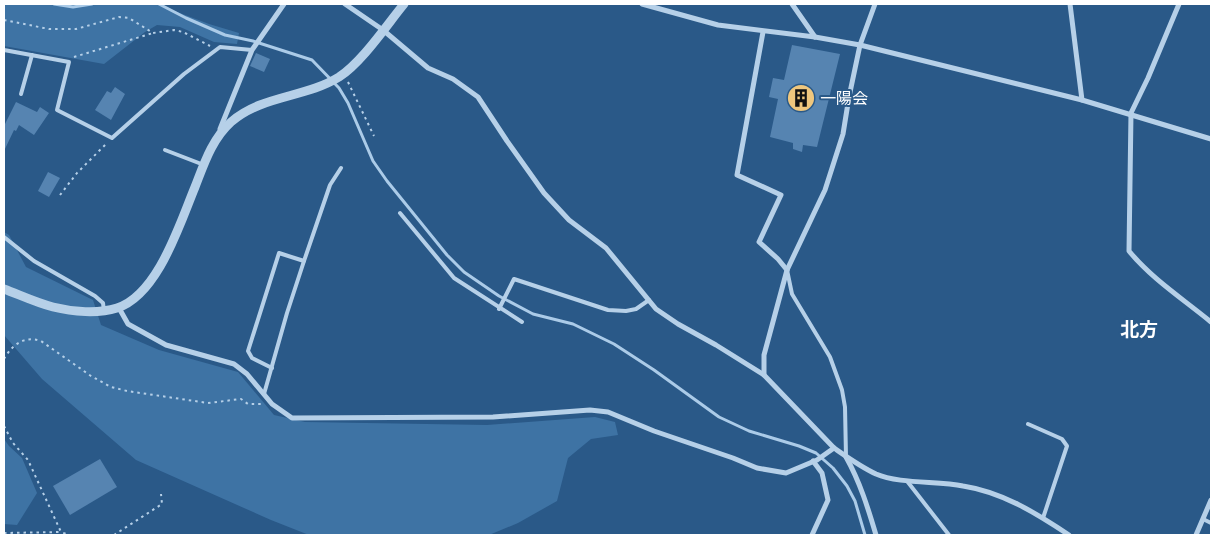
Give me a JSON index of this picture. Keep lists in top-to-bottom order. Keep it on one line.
{"districts":["北方"],"places":{"building":["一陽会"]}}
